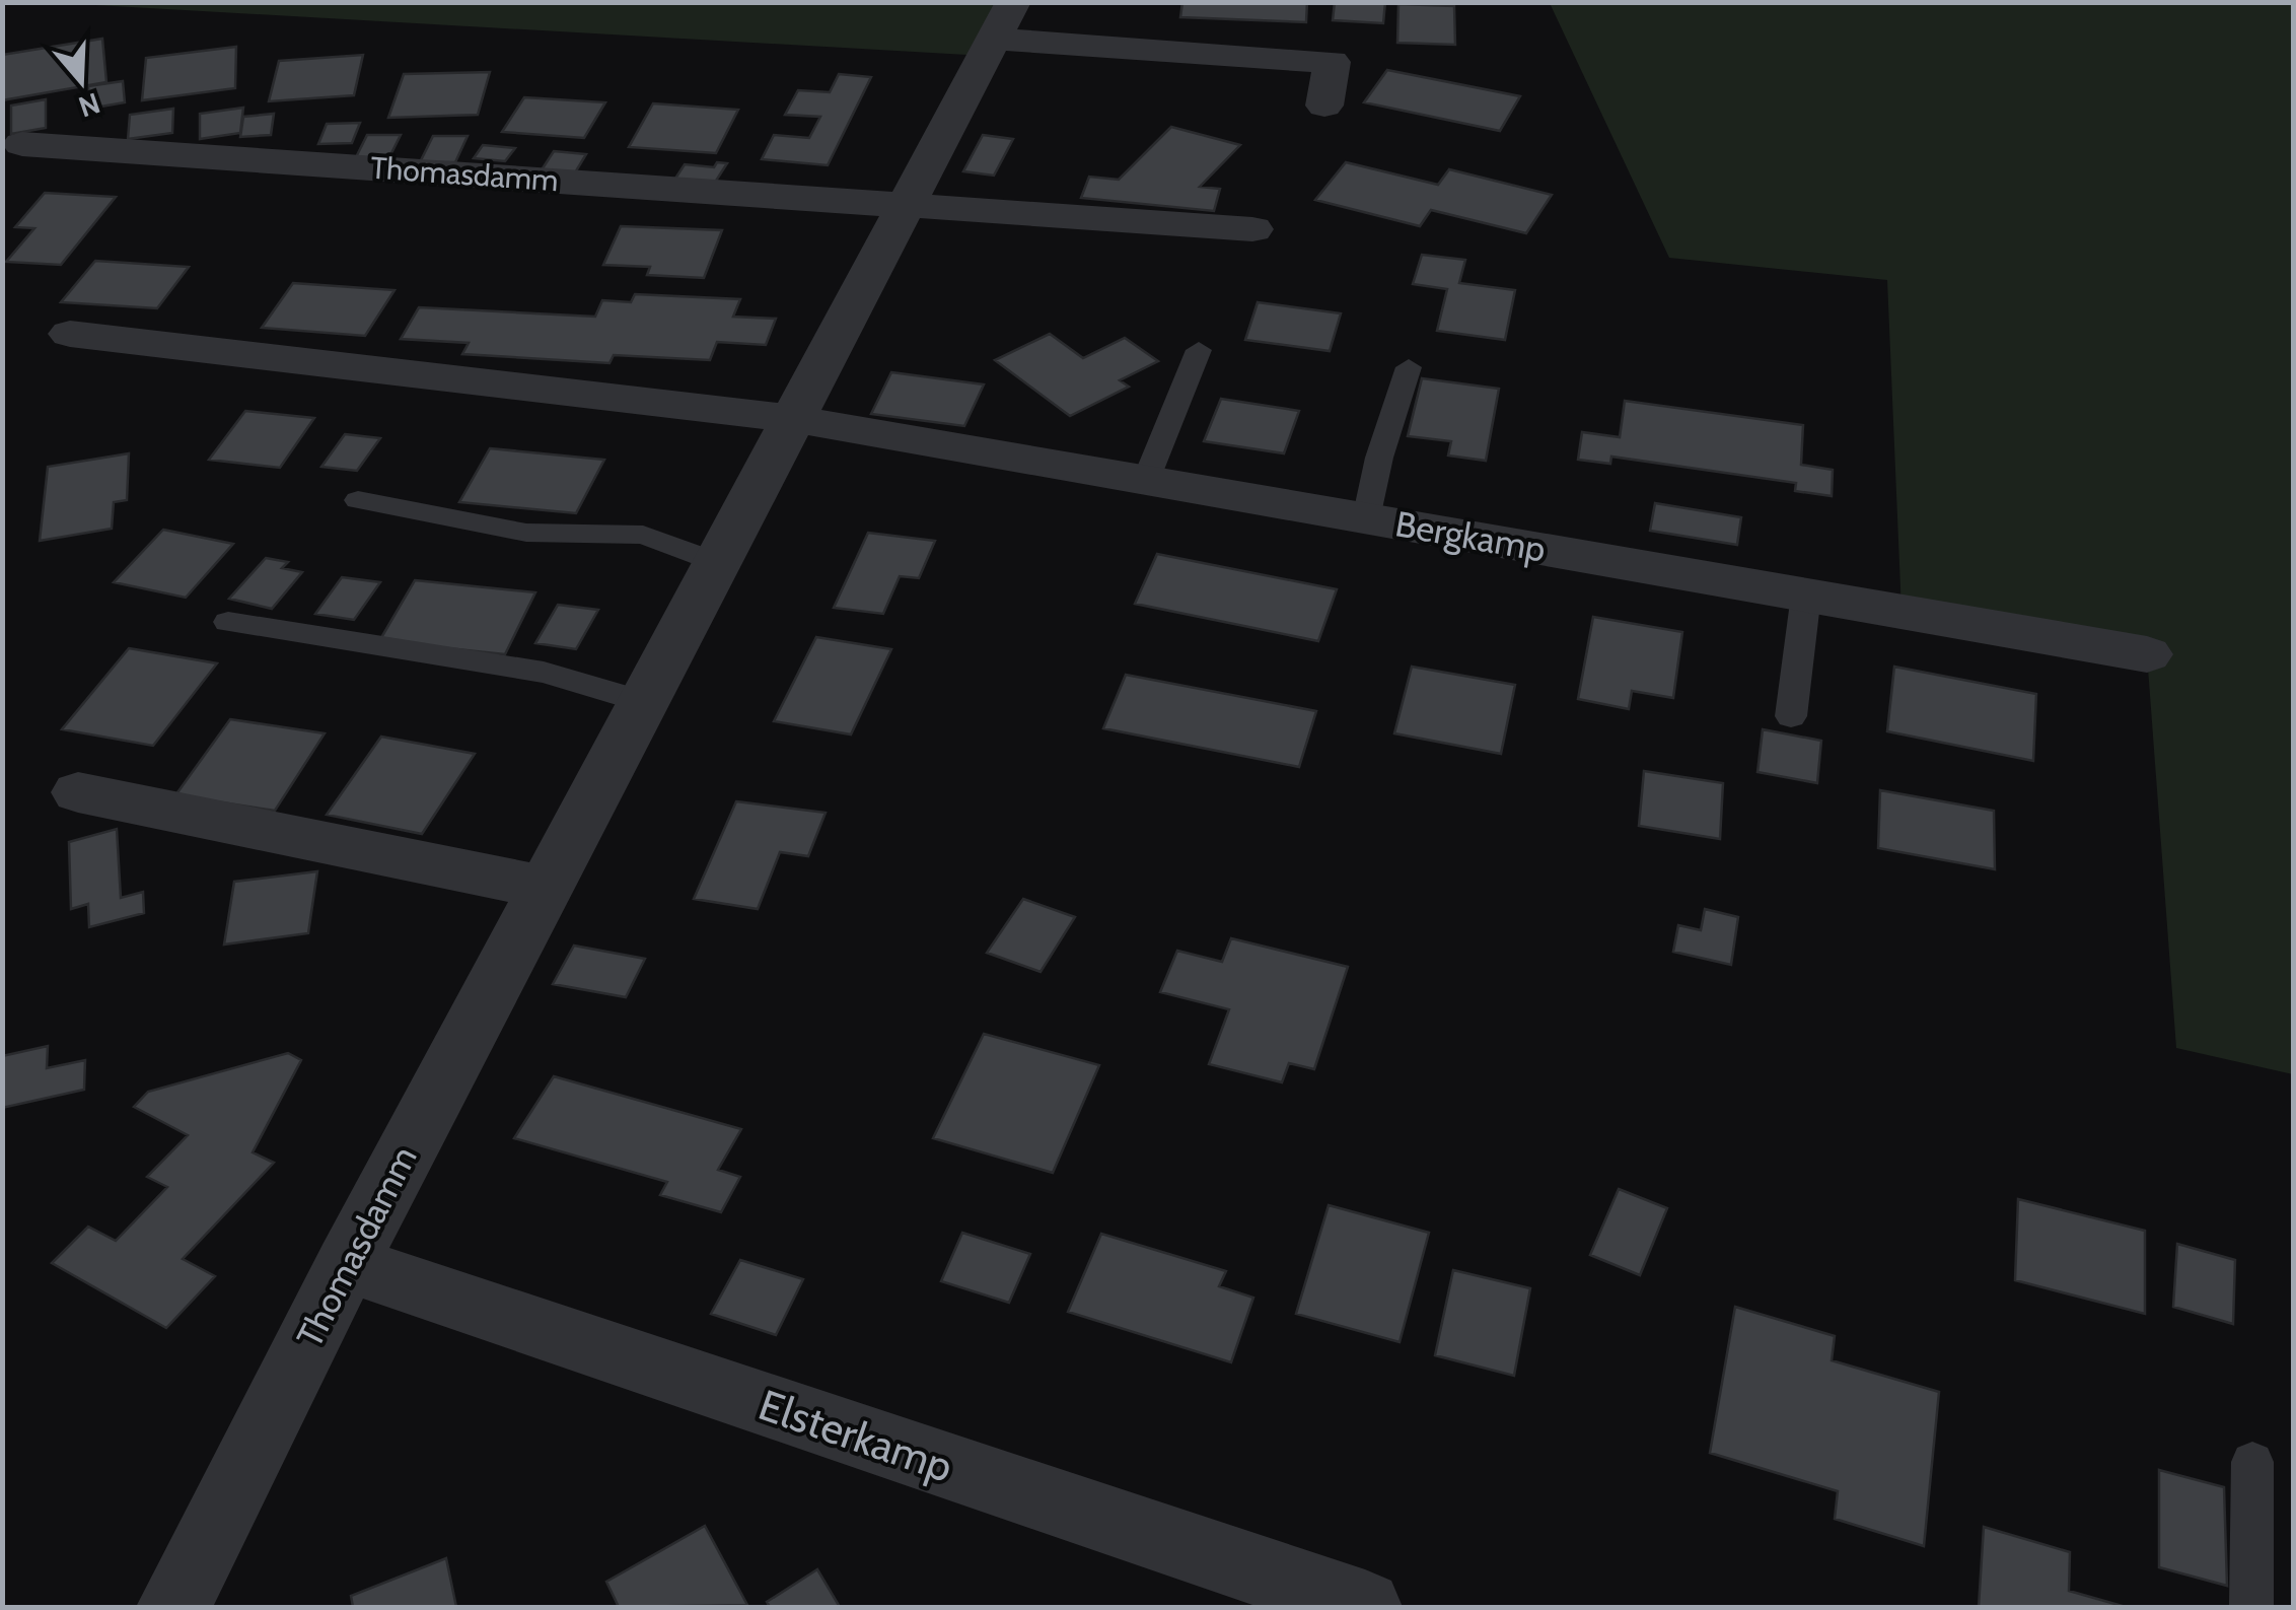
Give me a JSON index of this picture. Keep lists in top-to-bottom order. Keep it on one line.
{"streets":{"street":["Thomasdamm","Bergkamp","Elsterkamp"]},"crossings":[["Thomasdamm","Bergkamp"],["Thomasdamm","Elsterkamp"]],"north":"bottom"}
